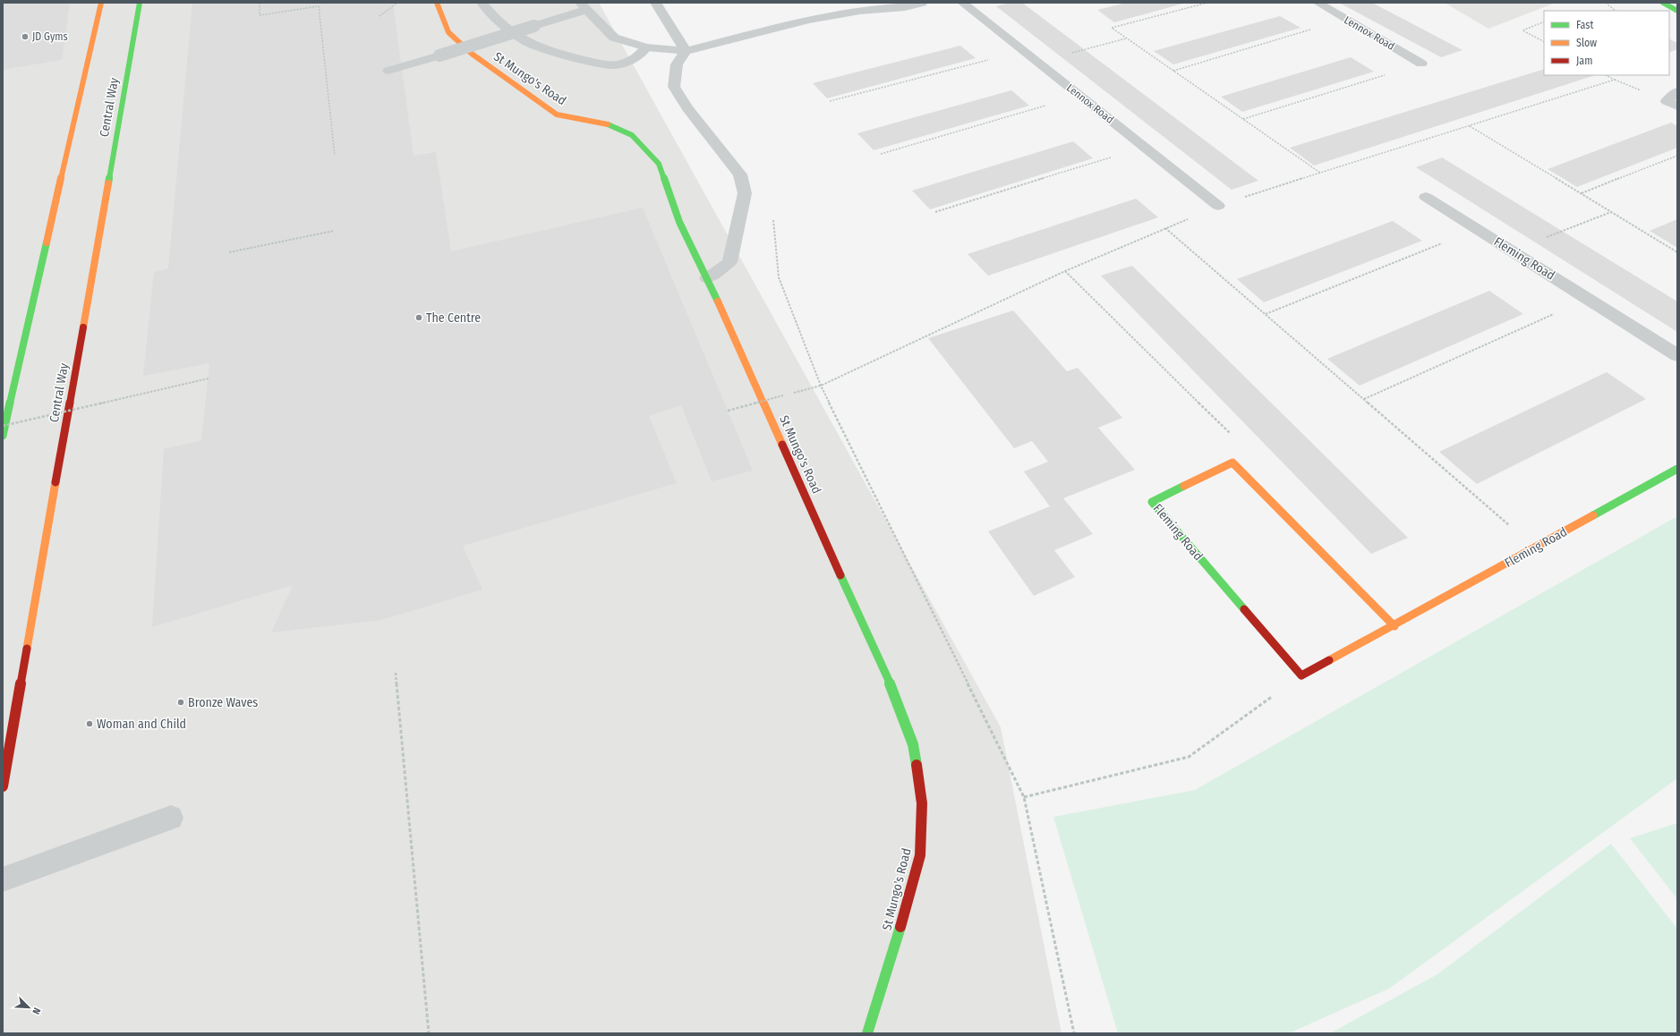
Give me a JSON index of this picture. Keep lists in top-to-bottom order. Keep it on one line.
{"streets":{"street":["Lennox Road","St Mungo's Road","Central Way","Fleming Road"]},"places":["JD Gyms","The Centre","Bronze Waves","Woman and Child"],"legend":["Fast","Slow","Jam"],"north":"bottom right"}
